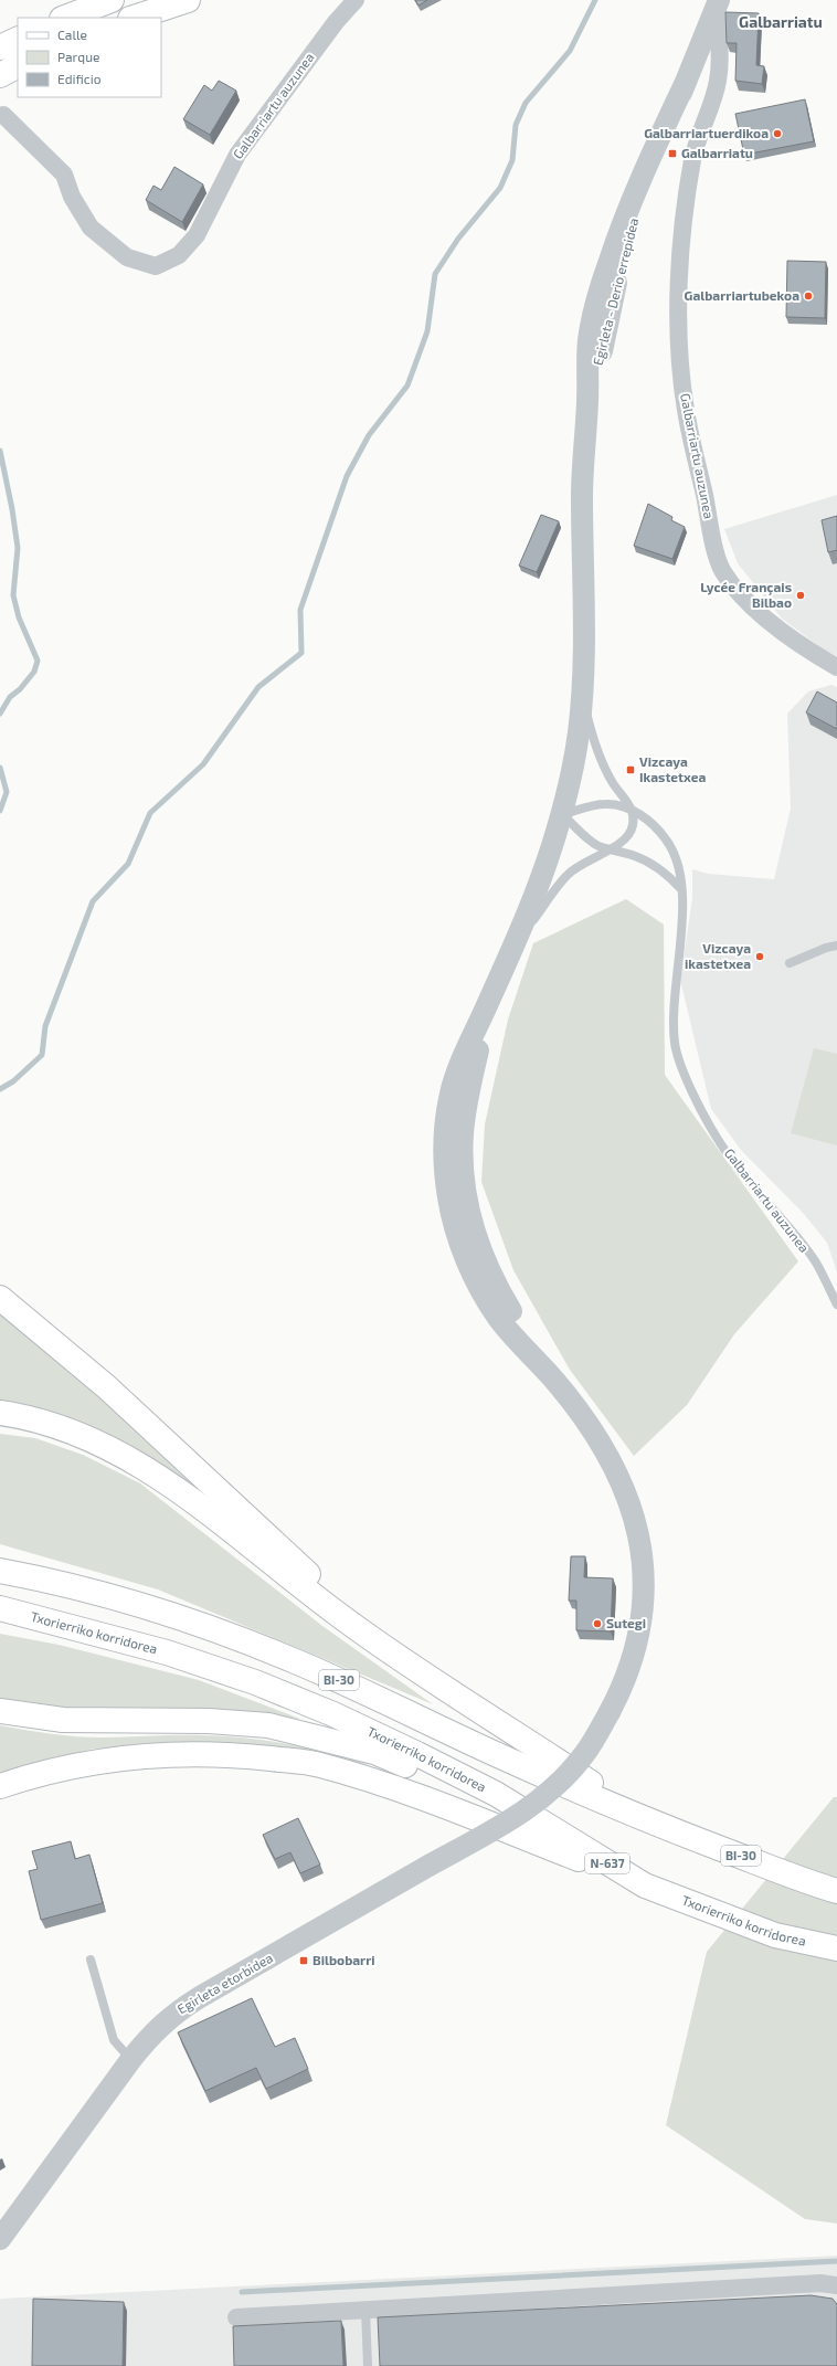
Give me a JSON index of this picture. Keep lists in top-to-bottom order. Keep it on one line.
{"streets":{"main road":["Txorierriko korridorea","BI-30","N-637"],"street":["Galbarriartu auzunea","Egirleta - Derio errepidea","Egirleta etorbidea"]},"crossings":[["Galbarriartu auzunea","Egirleta - Derio errepidea"]],"districts":["Galbarriatu"],"places":{"other":["Galbarriartuerdikoa","Galbarriartubekoa","Lycée Français Bilbao","Vizcaya ikastetxea","Sutegi"],"transit":["Galbarriatu","Vizcaya Ikastetxea","Bilbobarri"]},"legend":["Calle","Parque","Edificio"]}
